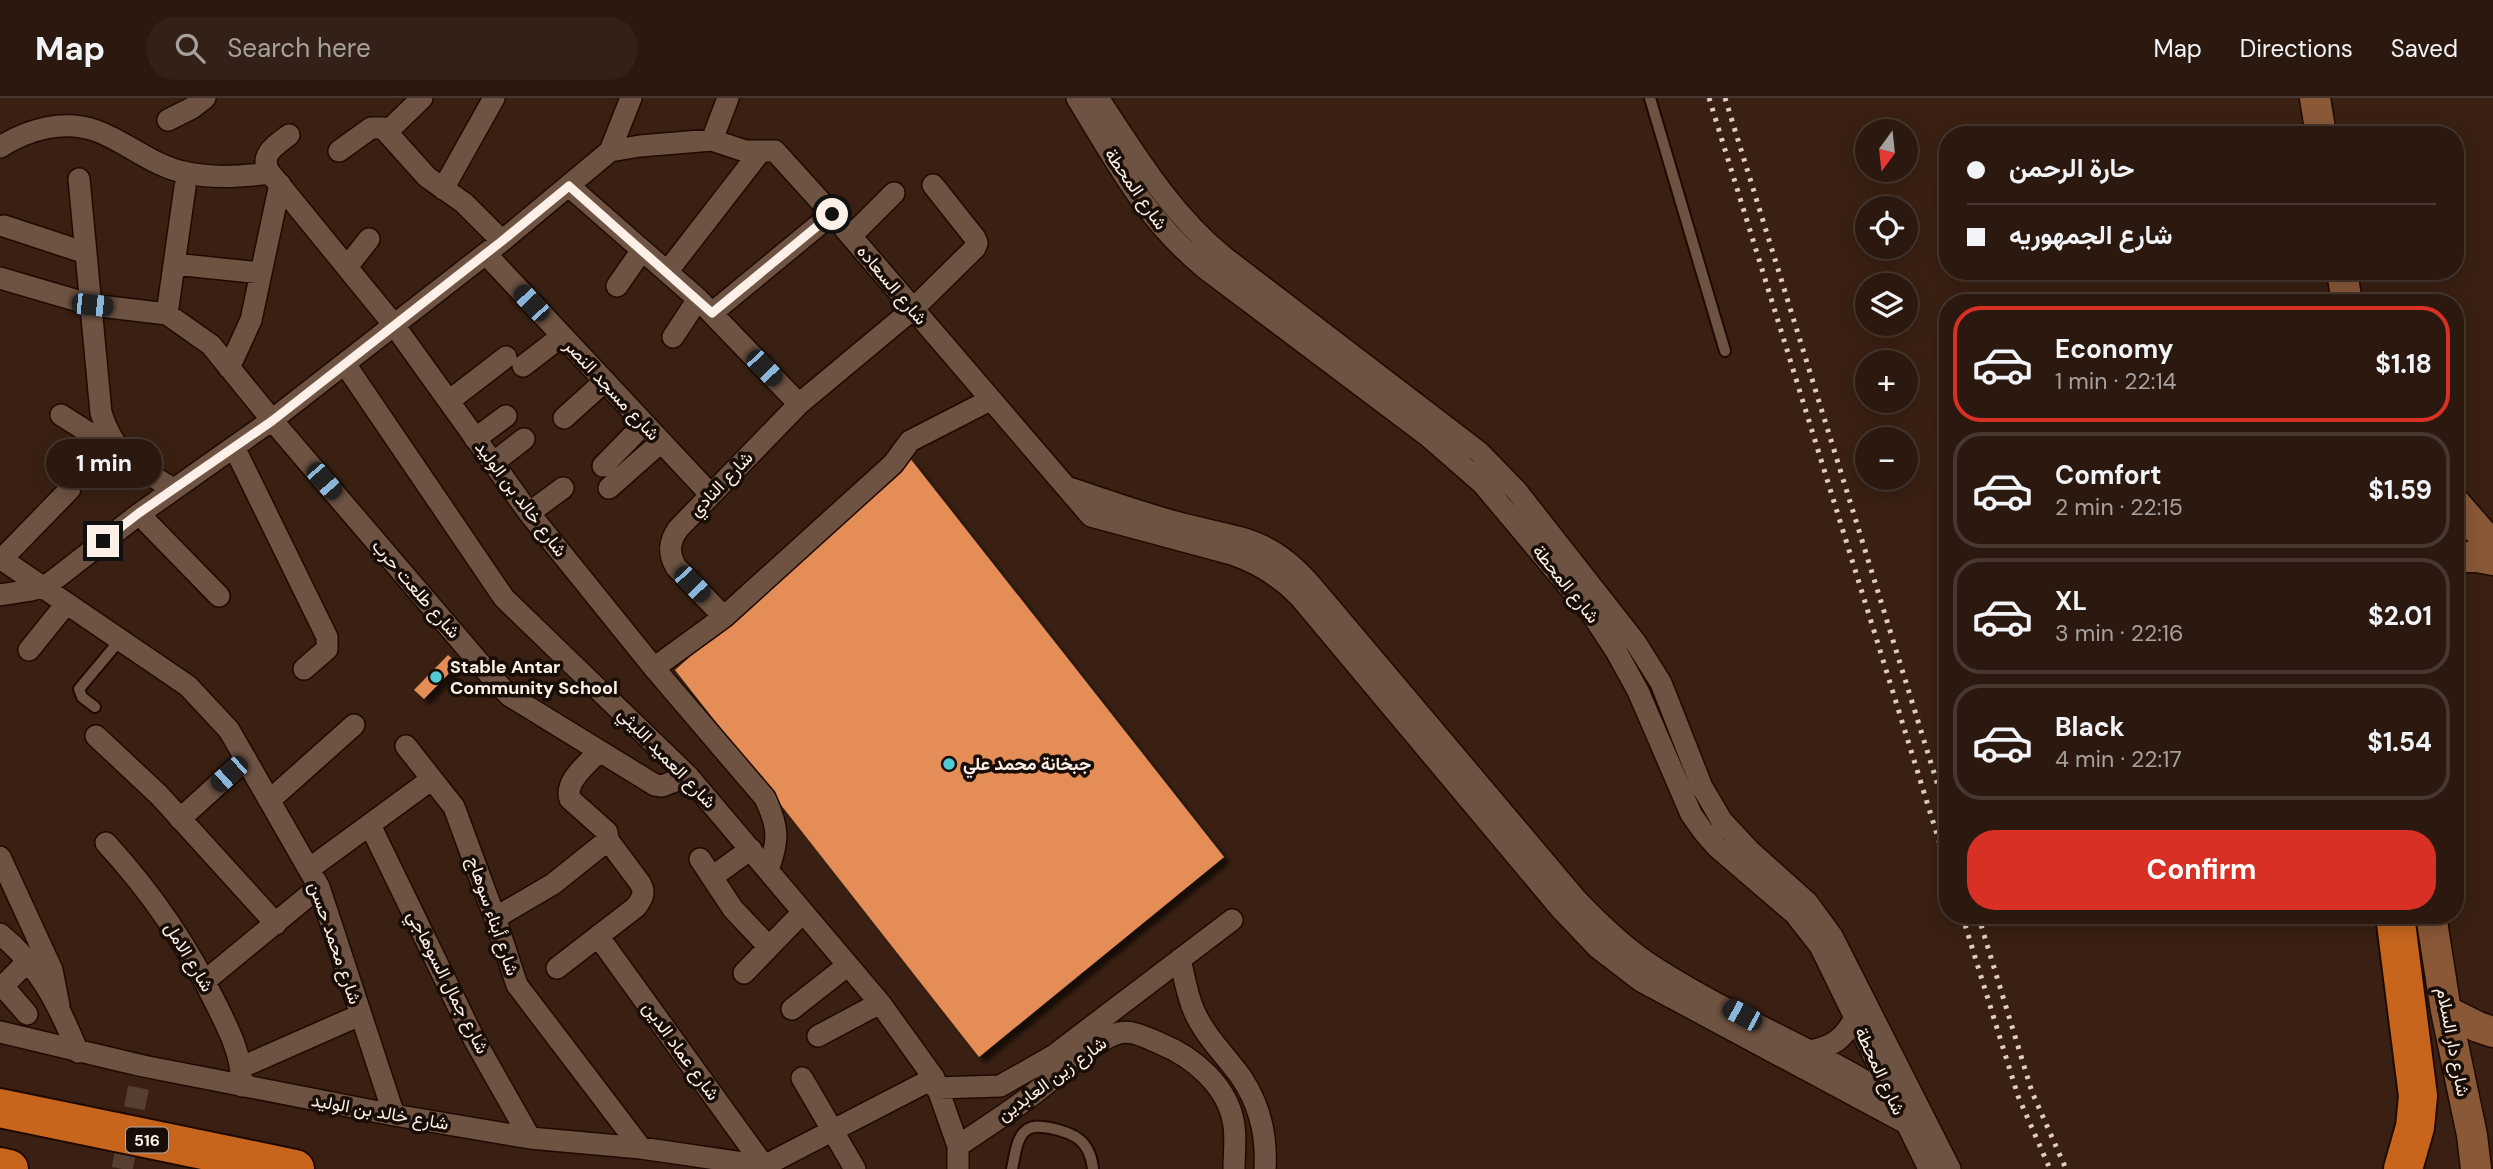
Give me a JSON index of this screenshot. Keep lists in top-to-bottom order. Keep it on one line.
{"streets":{"highway":["516"],"main road":["شارع دار السلام"],"street":["شارع المحطة","شارع السعاده","شارع مسجد النصر","شارع النادي","شارع خالد بن الوليد","شارع طلعت حرب","شارع العميد الليثي","شارع أبناء سوهاج","شارع محمد حسن","شارع الامل","شارع جمال السوهاجي","شارع عماد الدين","شارع زين العابدين"]},"crossings":[["شارع السعاده","شارع النادي"],["شارع مسجد النصر","شارع النادي"],["شارع خالد بن الوليد","شارع العميد الليثي"],["شارع خالد بن الوليد","شارع أبناء سوهاج"],["شارع خالد بن الوليد","شارع محمد حسن"],["شارع خالد بن الوليد","شارع الامل"],["شارع خالد بن الوليد","شارع جمال السوهاجي"],["شارع خالد بن الوليد","شارع عماد الدين"],["شارع خالد بن الوليد","شارع زين العابدين"],["شارع طلعت حرب","شارع العميد الليثي"],["شارع العميد الليثي","شارع زين العابدين"],["شارع عماد الدين","شارع زين العابدين"]],"places":["Stable Antar Community School","جبخانة محمد علي"],"north":"bottom","page":{"header":"Map","search":"Search here","nav":["Map","Directions","Saved"],"map_buttons":["+","−"],"banner":["حارة الرحمن","شارع الجمهوريه"],"list":[{"name":"Economy","note":"1 min · 22:14","value":"$1.18"},{"name":"Comfort","note":"2 min · 22:15","value":"$1.59"},{"name":"XL","note":"3 min · 22:16","value":"$2.01"},{"name":"Black","note":"4 min · 22:17","value":"$1.54"}],"bubble":"1 min","buttons":"Confirm"}}
